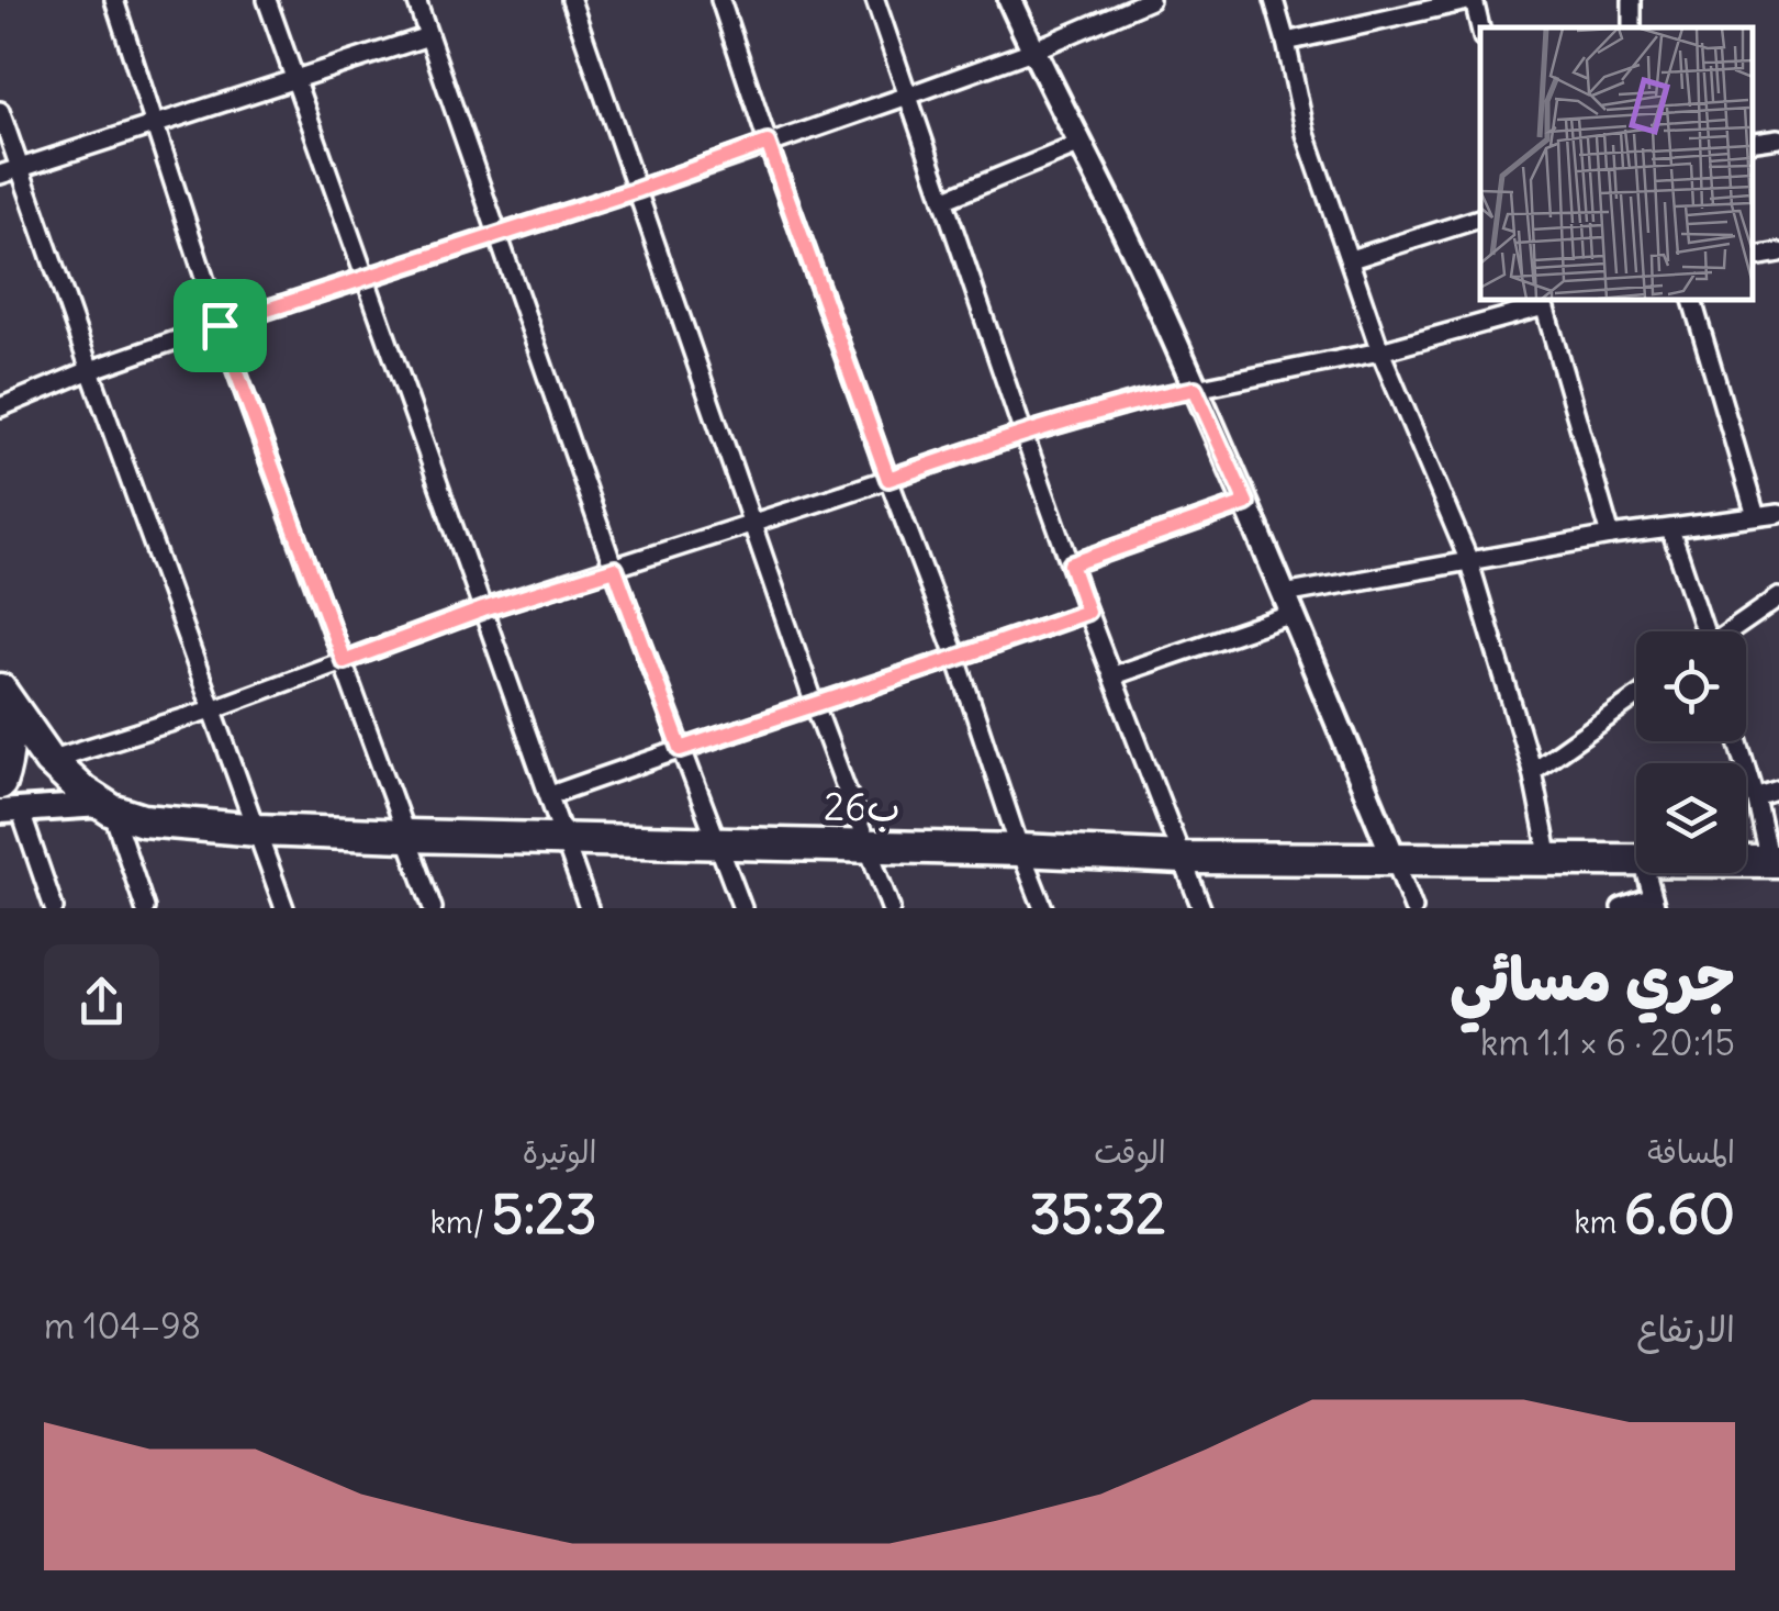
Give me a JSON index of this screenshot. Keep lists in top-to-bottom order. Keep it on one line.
{"streets":{"highway":["26ب"]},"page":{"heading":["جري مسائي","20:15 · 6 × 1.1 km"],"stats":[["المسافة","6.60 km"],["الوقت","35:32"],["الوتيرة","5:23 /km"]],"chart":["الارتفاع","98–104 m"]}}
